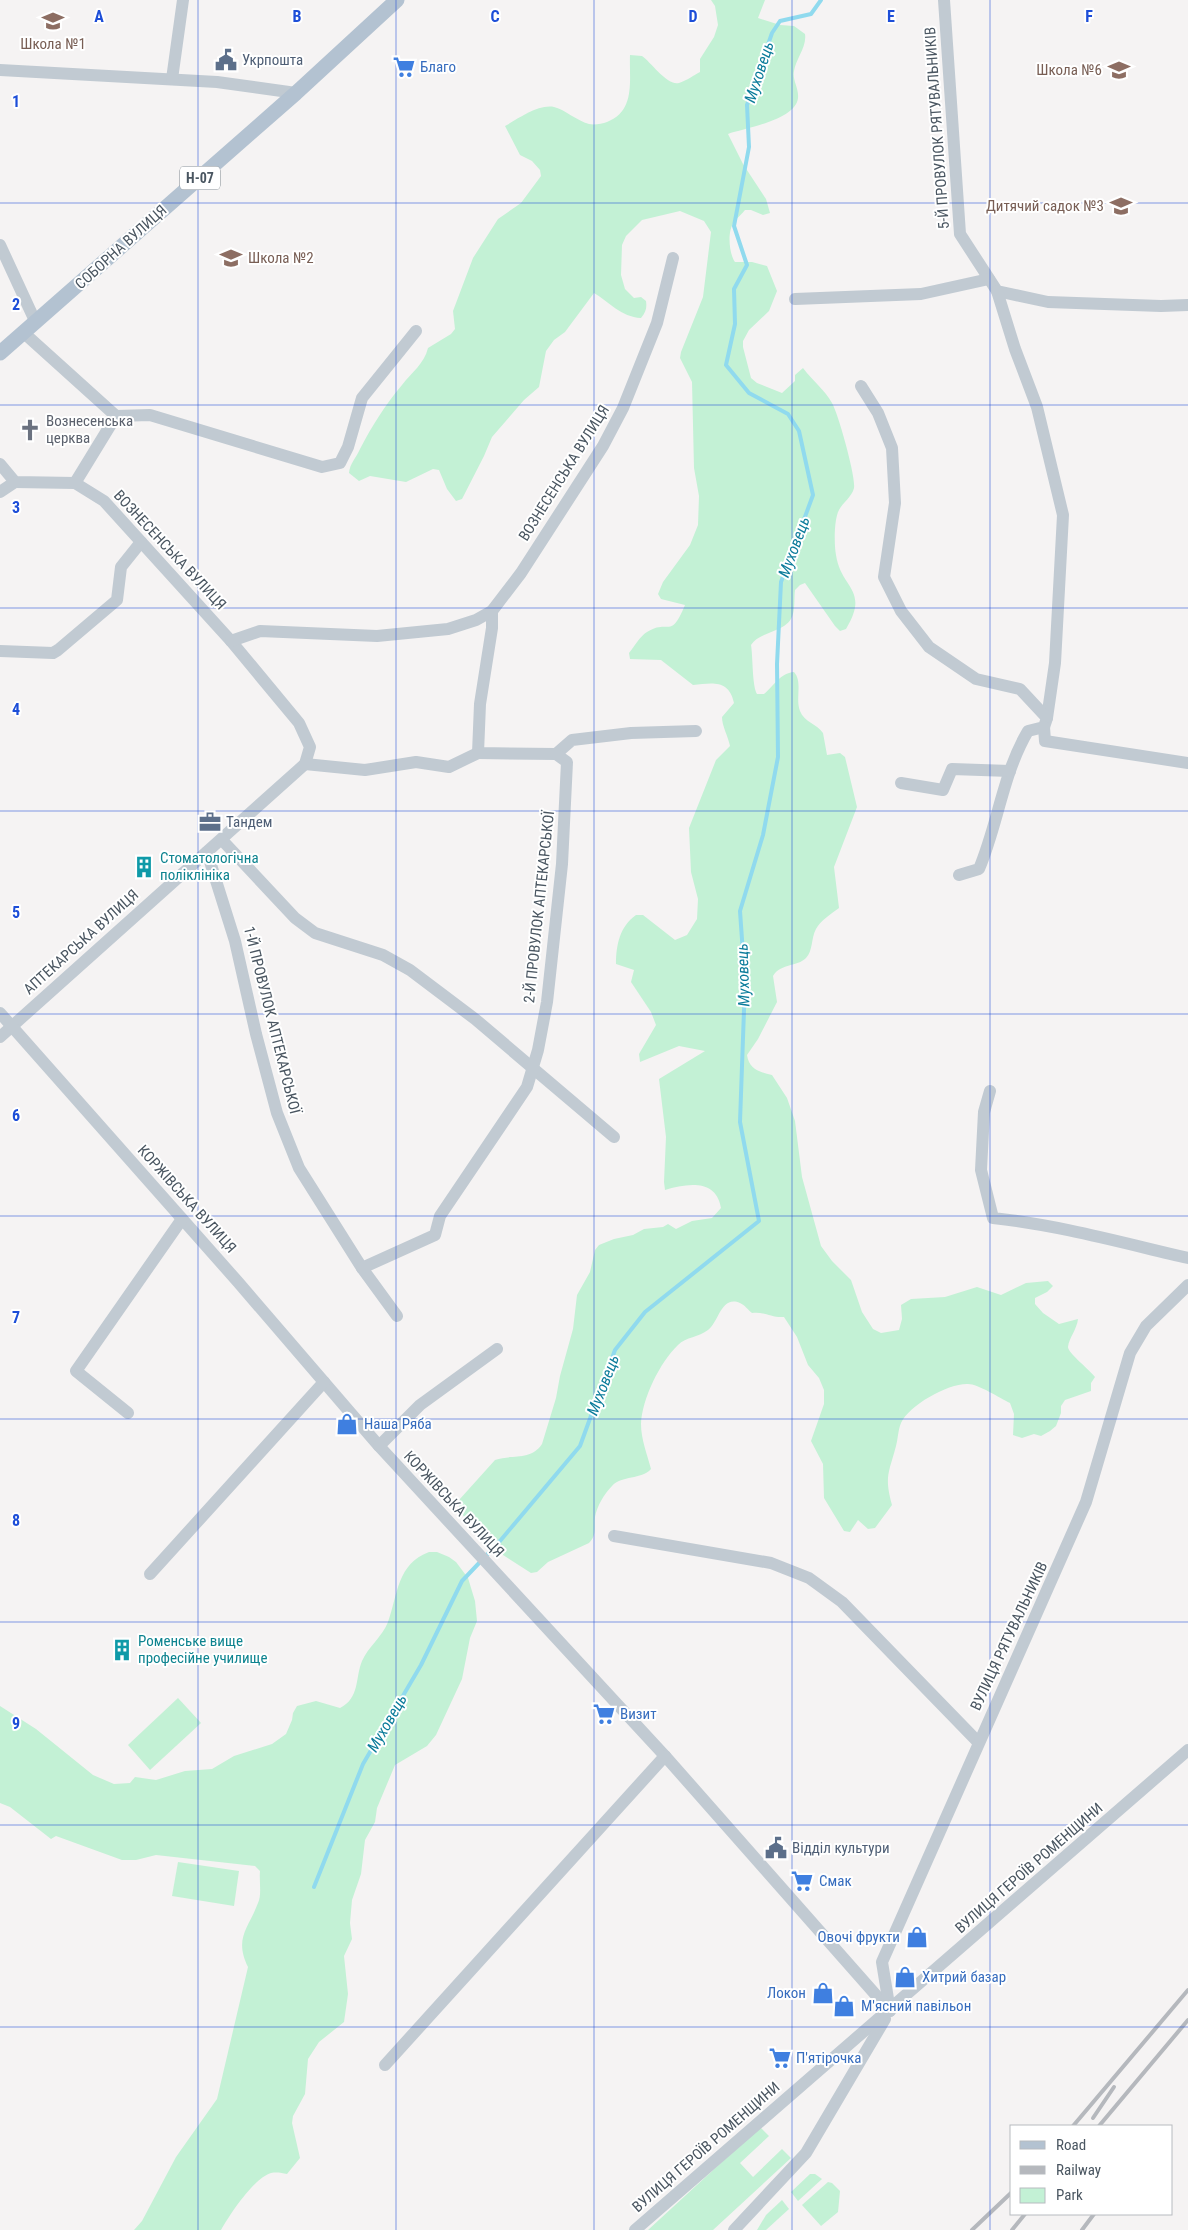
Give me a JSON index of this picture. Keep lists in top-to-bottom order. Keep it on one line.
{"streets":{"main road":["Н-07","СОБОРНА ВУЛИЦЯ"],"street":["5-Й ПРОВУЛОК РЯТУВАЛЬНИКІВ","ВОЗНЕСЕНСЬКА ВУЛИЦЯ","2-Й ПРОВУЛОК АПТЕКАРСЬКОЇ","АПТЕКАРСЬКА ВУЛИЦЯ","1-Й ПРОВУЛОК АПТЕКАРСЬКОЇ","КОРЖІВСЬКА ВУЛИЦЯ","ВУЛИЦЯ РЯТУВАЛЬНИКІВ","ВУЛИЦЯ ГЕРОЇВ РОМЕНЩИНИ"]},"crossings":[["ВОЗНЕСЕНСЬКА ВУЛИЦЯ","АПТЕКАРСЬКА ВУЛИЦЯ"],["АПТЕКАРСЬКА ВУЛИЦЯ","1-Й ПРОВУЛОК АПТЕКАРСЬКОЇ"],["АПТЕКАРСЬКА ВУЛИЦЯ","КОРЖІВСЬКА ВУЛИЦЯ"],["КОРЖІВСЬКА ВУЛИЦЯ","ВУЛИЦЯ РЯТУВАЛЬНИКІВ"],["КОРЖІВСЬКА ВУЛИЦЯ","ВУЛИЦЯ ГЕРОЇВ РОМЕНЩИНИ"],["ВУЛИЦЯ РЯТУВАЛЬНИКІВ","ВУЛИЦЯ ГЕРОЇВ РОМЕНЩИНИ"]],"water":["Муховець"],"places":{"school or university":["Школа №1","Школа №6","Дитячий садок №3","Школа №2"],"public building":["Укрпошта","Відділ культури"],"supermarket":["Благо","Визит","Смак","П'ятірочка"],"church":["Вознесенська церква"],"office":["Тандем"],"building":["Стоматологічна поліклініка","Роменське вище професійне училище"],"shop":["Наша Ряба","Овочі фрукти","Хитрий базар","Локон","М'ясний павільон"]},"legend":["Road","Railway","Park"],"grid":{"columns":["A","B","C","D","E","F"],"rows":["1","2","3","4","5","6","7","8","9"]}}
